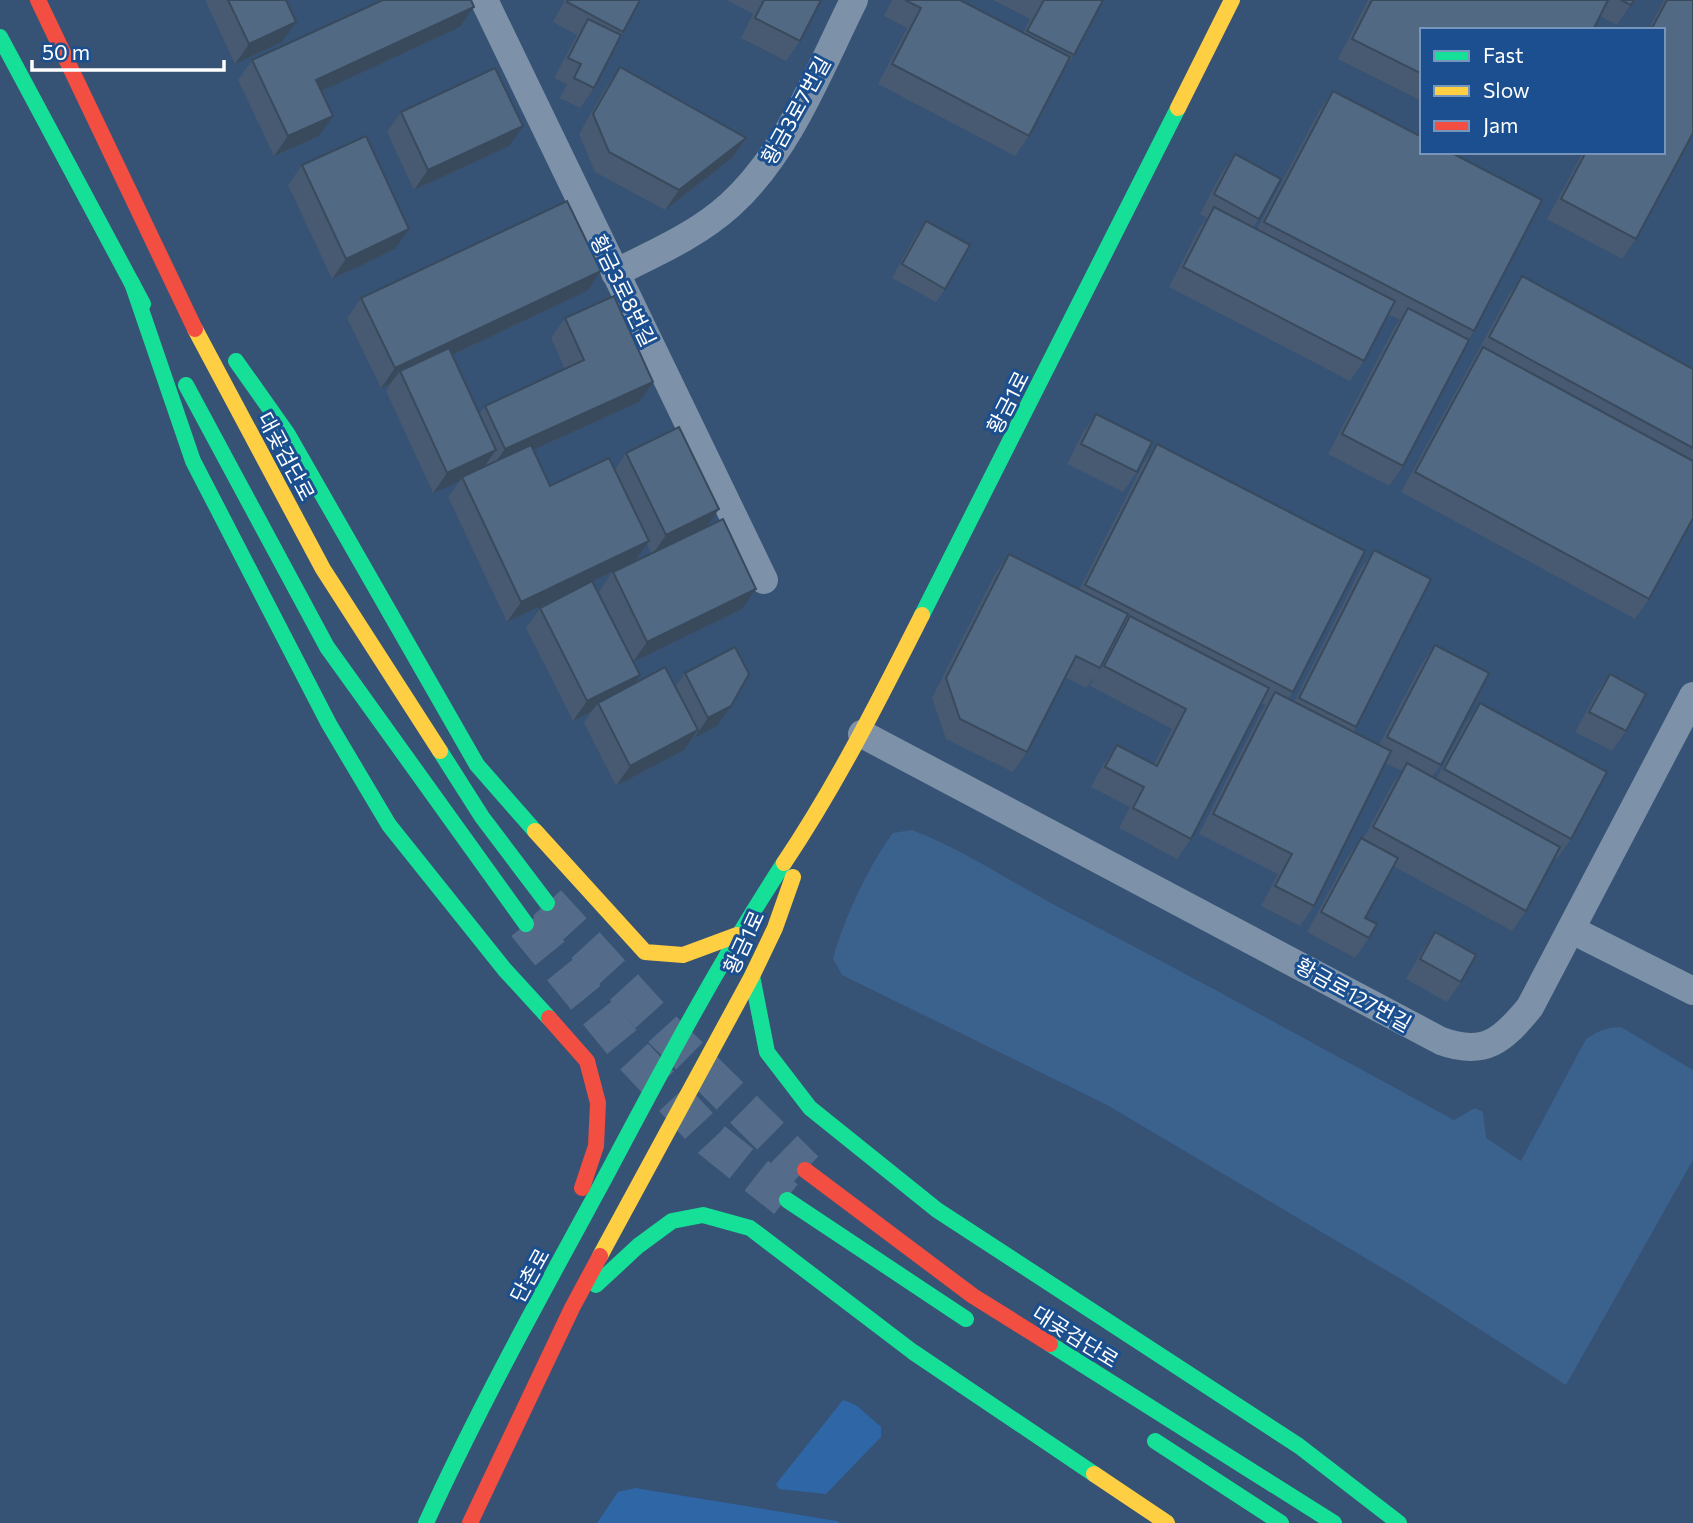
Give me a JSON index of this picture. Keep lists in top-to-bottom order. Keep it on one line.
{"streets":{"main road":["황금1로","대곶검단로","단촌로"],"street":["황금3로7번길","황금3로8번길","황금로127번길"]},"crossings":[["황금3로7번길","황금3로8번길"],["황금1로","황금로127번길"],["황금1로","단촌로"]],"legend":["Fast","Slow","Jam"],"scale_bar":"50 m"}
